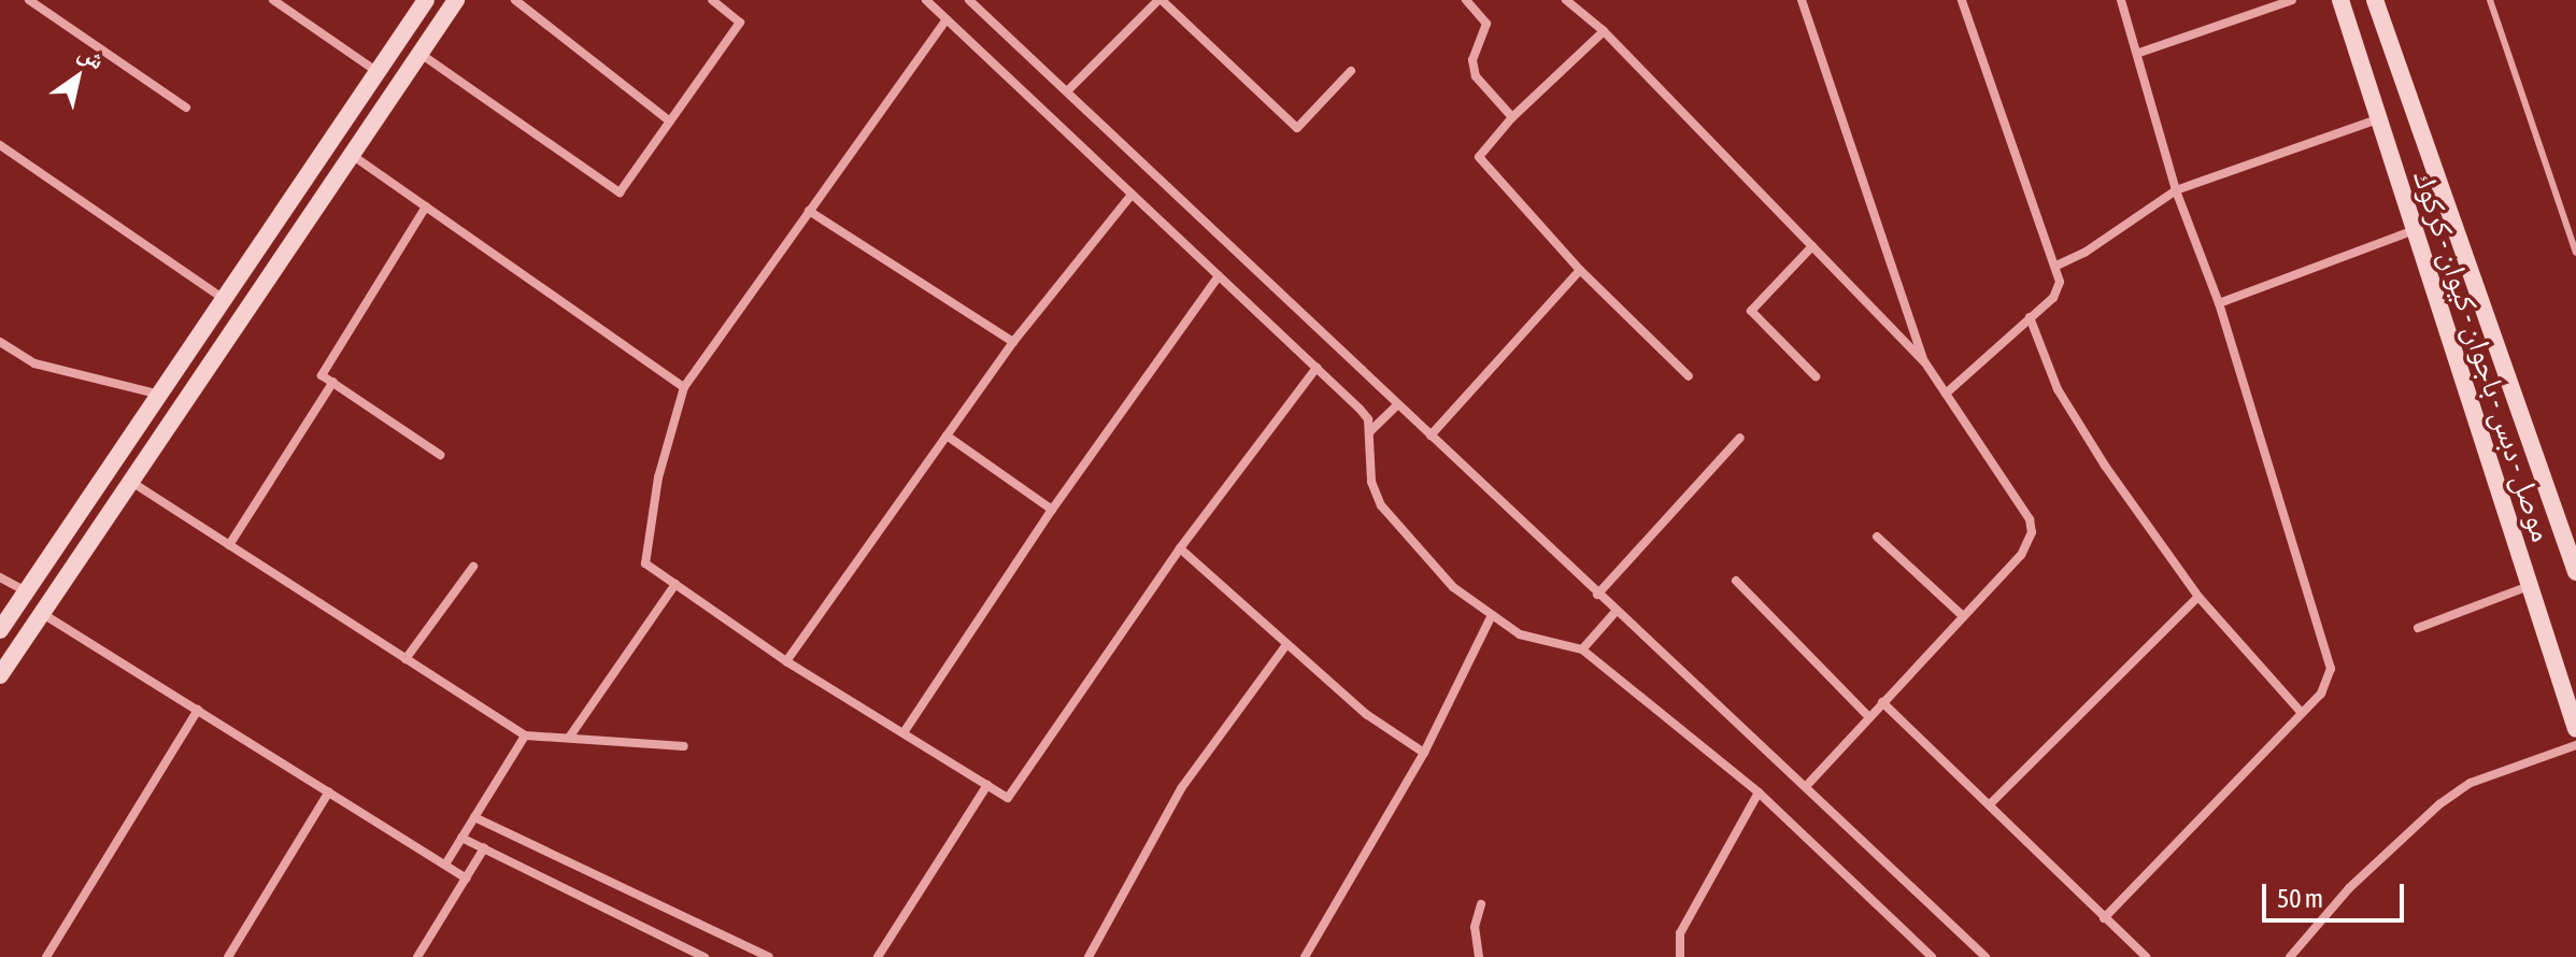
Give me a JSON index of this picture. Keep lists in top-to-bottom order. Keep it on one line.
{"streets":{"street":["موصل - دبس - باجوان - كيوان - كركوك"]},"scale_bar":"50 m","north":"top right"}
